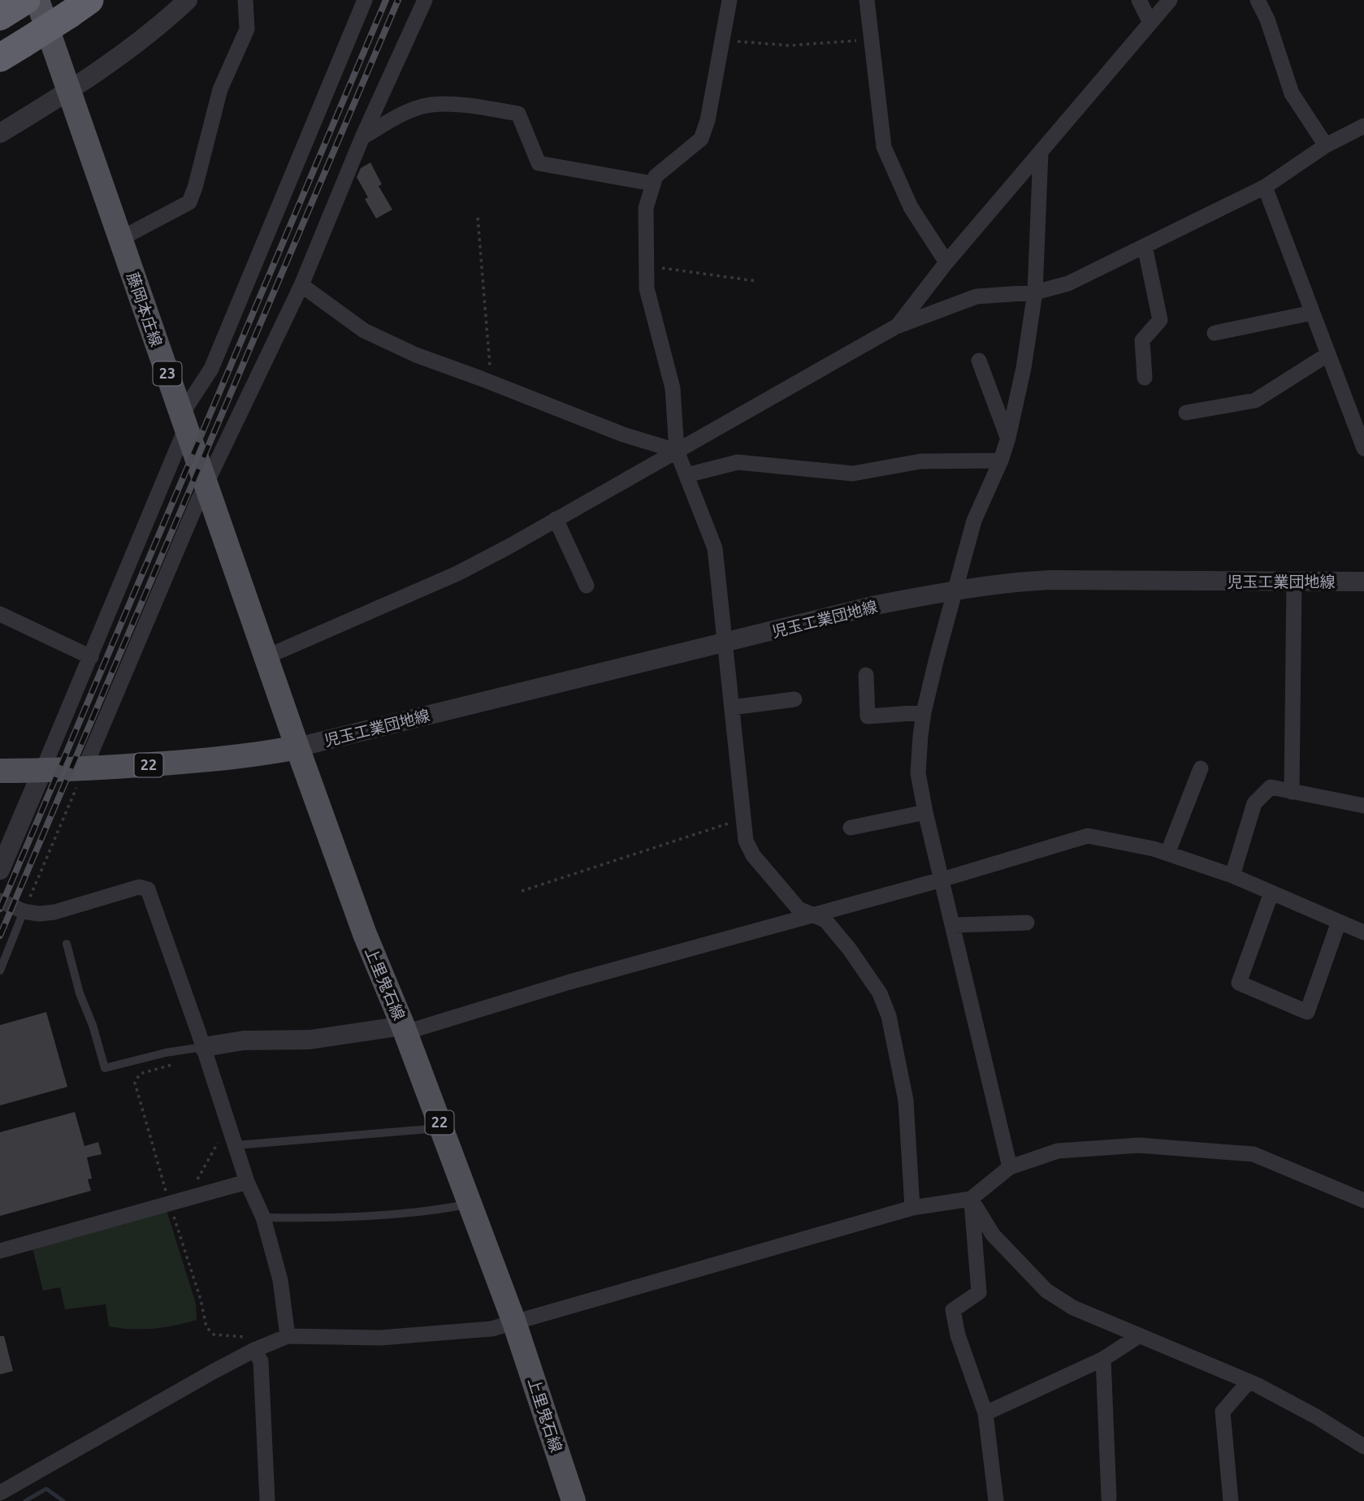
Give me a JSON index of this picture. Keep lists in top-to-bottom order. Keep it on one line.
{"streets":{"main road":["藤岡本庄線","23","22","上里鬼石線"],"street":["児玉工業団地線"]},"crossings":[["藤岡本庄線","児玉工業団地線"],["藤岡本庄線","22"],["藤岡本庄線","上里鬼石線"],["児玉工業団地線","22"],["児玉工業団地線","上里鬼石線"],["22","上里鬼石線"]]}
